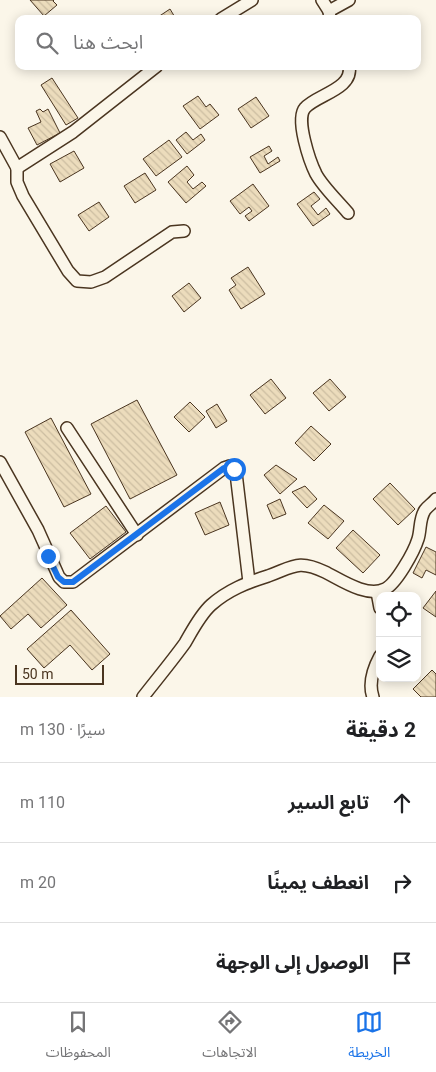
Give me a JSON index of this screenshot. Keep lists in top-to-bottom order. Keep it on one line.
{"scale_bar":"50 m","page":{"search":"ابحث هنا","scale":"50 m","heading":["2 دقيقة","سيرًا · 130 m"],"list":[["تابع السير","110 m"],["انعطف يمينًا","20 m"],"الوصول إلى الوجهة"],"nav":["الخريطة","الاتجاهات","المحفوظات"]}}
